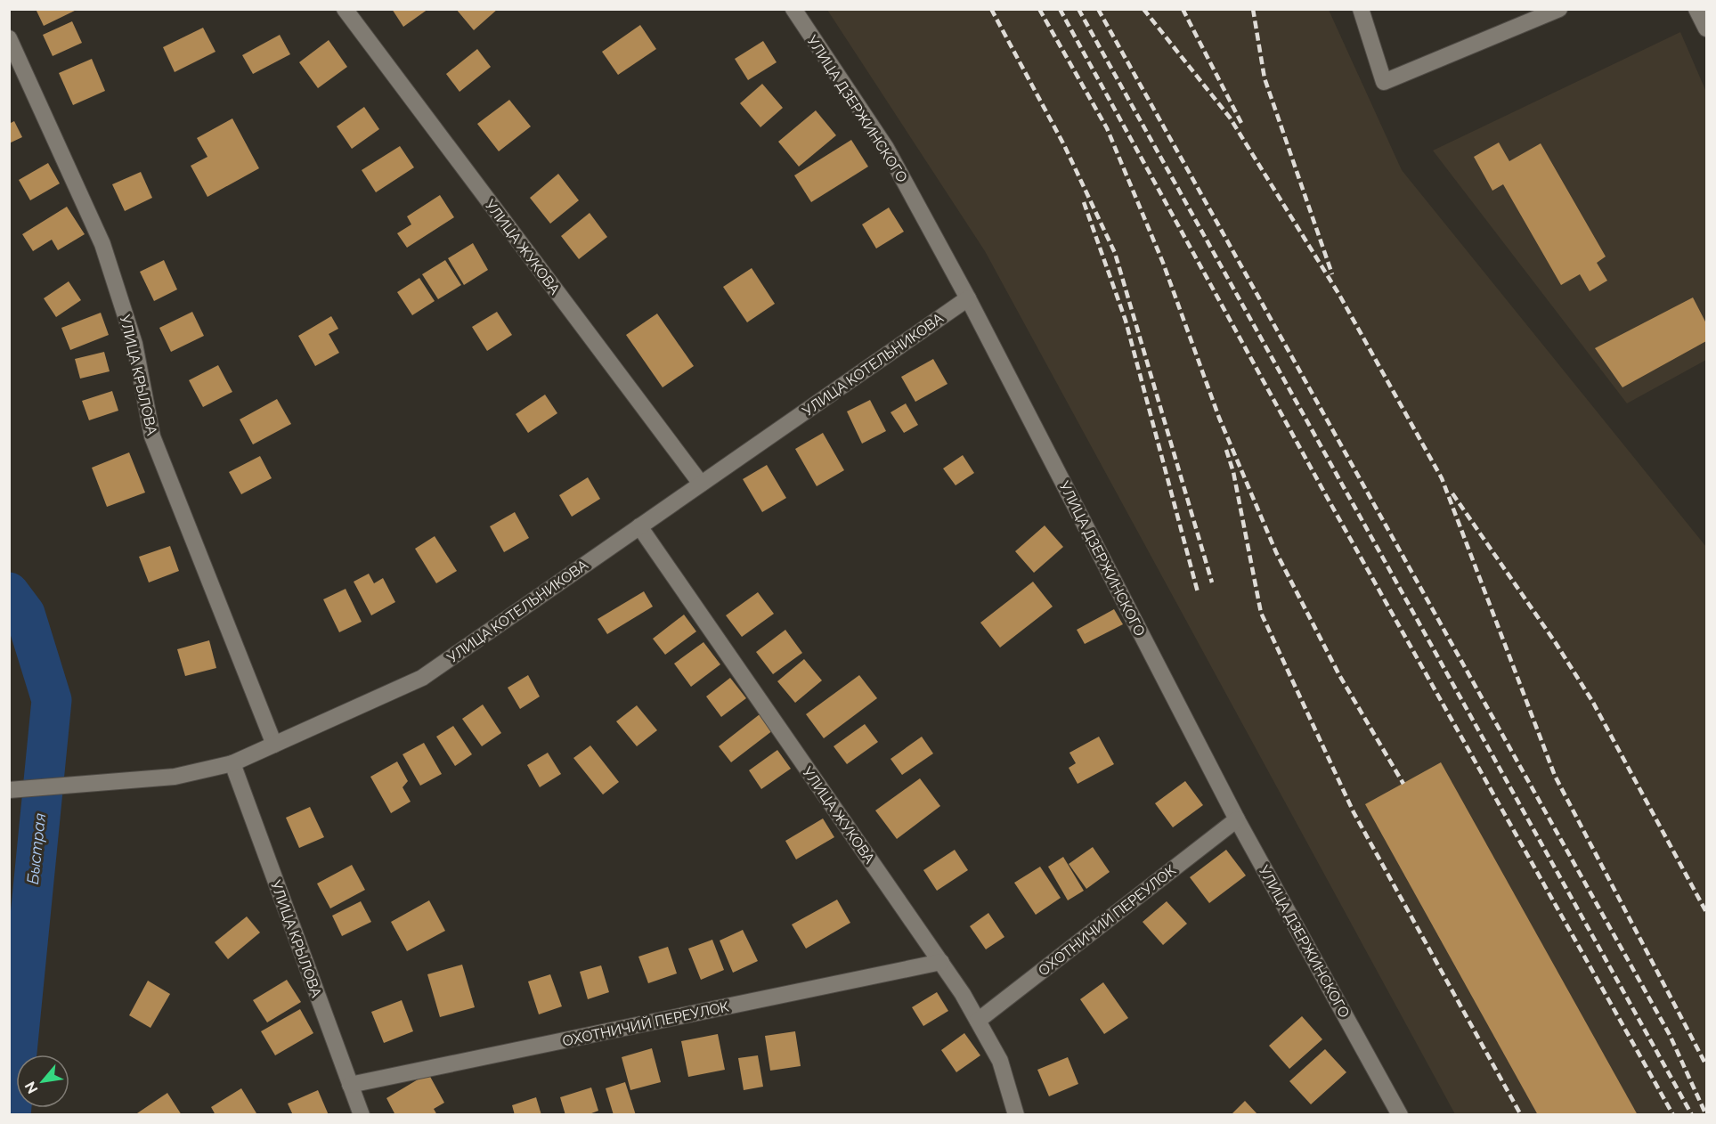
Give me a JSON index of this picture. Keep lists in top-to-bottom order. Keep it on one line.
{"streets":{"street":["УЛИЦА ДЗЕРЖИНСКОГО","УЛИЦА ЖУКОВА","УЛИЦА КОТЕЛЬНИКОВА","УЛИЦА КРЫЛОВА","ОХОТНИЧИЙ ПЕРЕУЛОК"]},"crossings":[["УЛИЦА ДЗЕРЖИНСКОГО","УЛИЦА КОТЕЛЬНИКОВА"],["УЛИЦА ДЗЕРЖИНСКОГО","ОХОТНИЧИЙ ПЕРЕУЛОК"],["УЛИЦА ЖУКОВА","УЛИЦА КОТЕЛЬНИКОВА"],["УЛИЦА ЖУКОВА","ОХОТНИЧИЙ ПЕРЕУЛОК"],["УЛИЦА КОТЕЛЬНИКОВА","УЛИЦА КРЫЛОВА"],["УЛИЦА КРЫЛОВА","ОХОТНИЧИЙ ПЕРЕУЛОК"]],"water":["Быстрая"],"north":"bottom left"}
